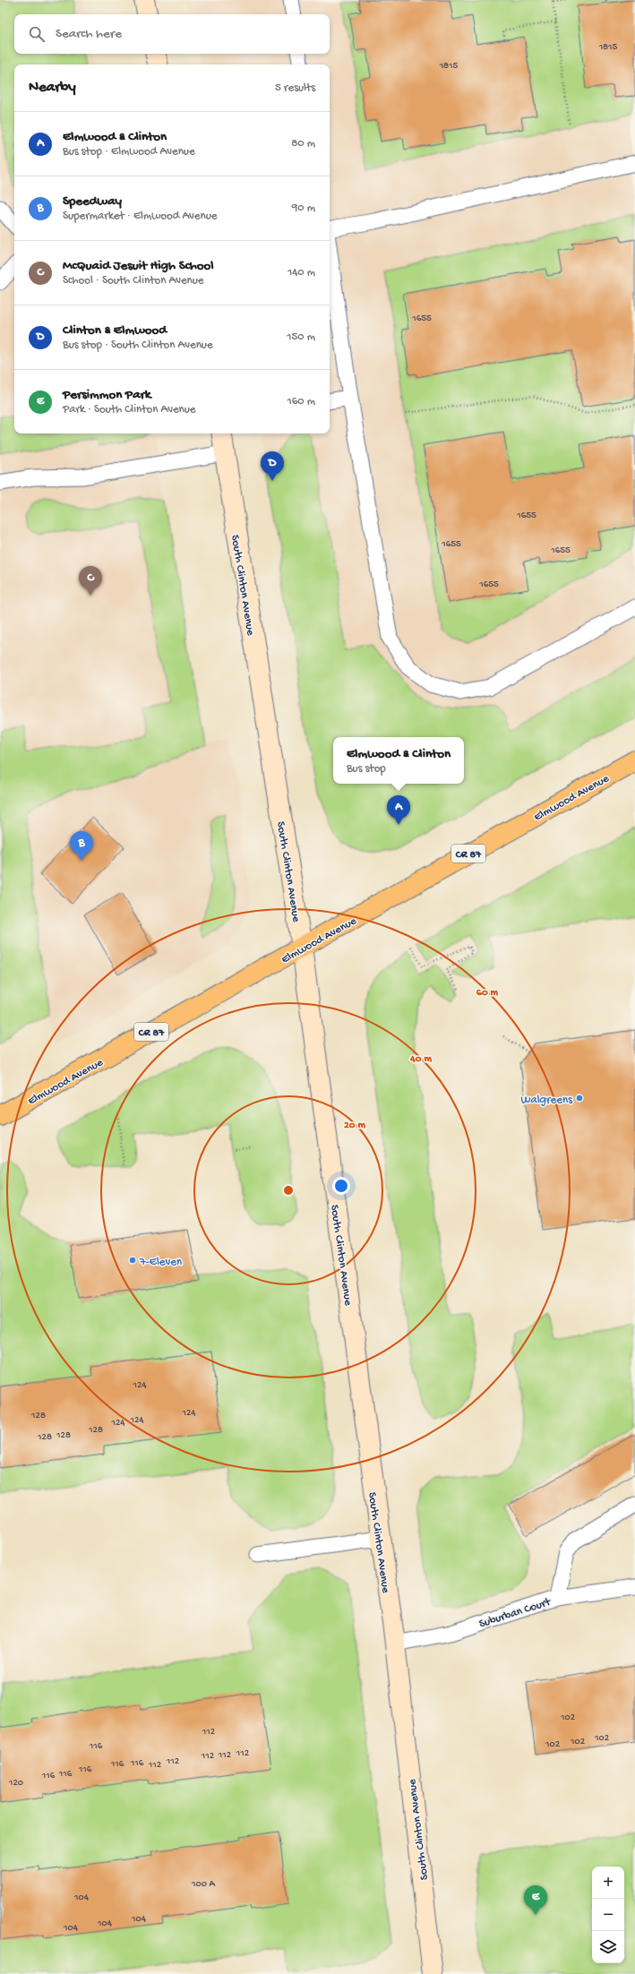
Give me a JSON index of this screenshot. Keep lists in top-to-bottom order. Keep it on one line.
{"streets":{"main road":["Elmwood Avenue","CR 87"],"street":["South Clinton Avenue"],"lane":["Suburban Court"]},"crossings":[["South Clinton Avenue","Elmwood Avenue"],["South Clinton Avenue","Suburban Court"]],"places":["Walgreens","7-Eleven"],"house_numbers":["1815","1815","1655","1655","1655","1655","1655","124","124","128","124","124","128","128","128","102","112","102","102","102","116","112","112","112","112","116","116","112","116","116","116","120","100 A","104","104","104","104"],"page":{"search":"Search here","heading":["Nearby","5 results"],"list":[{"mark":"A","name":"Elmwood & Clinton","note":"Bus stop · Elmwood Avenue","value":"80 m"},{"mark":"B","name":"Speedway","note":"Supermarket · Elmwood Avenue","value":"90 m"},{"mark":"C","name":"McQuaid Jesuit High School","note":"School · South Clinton Avenue","value":"140 m"},{"mark":"D","name":"Clinton & Elmwood","note":"Bus stop · South Clinton Avenue","value":"150 m"},{"mark":"E","name":"Persimmon Park","note":"Park · South Clinton Avenue","value":"160 m"}],"pins":["D","C","A","B","E"],"popup":["Elmwood & Clinton","Bus stop"],"map_buttons":["+","−"]},"rings":["60 m","40 m","20 m"]}
